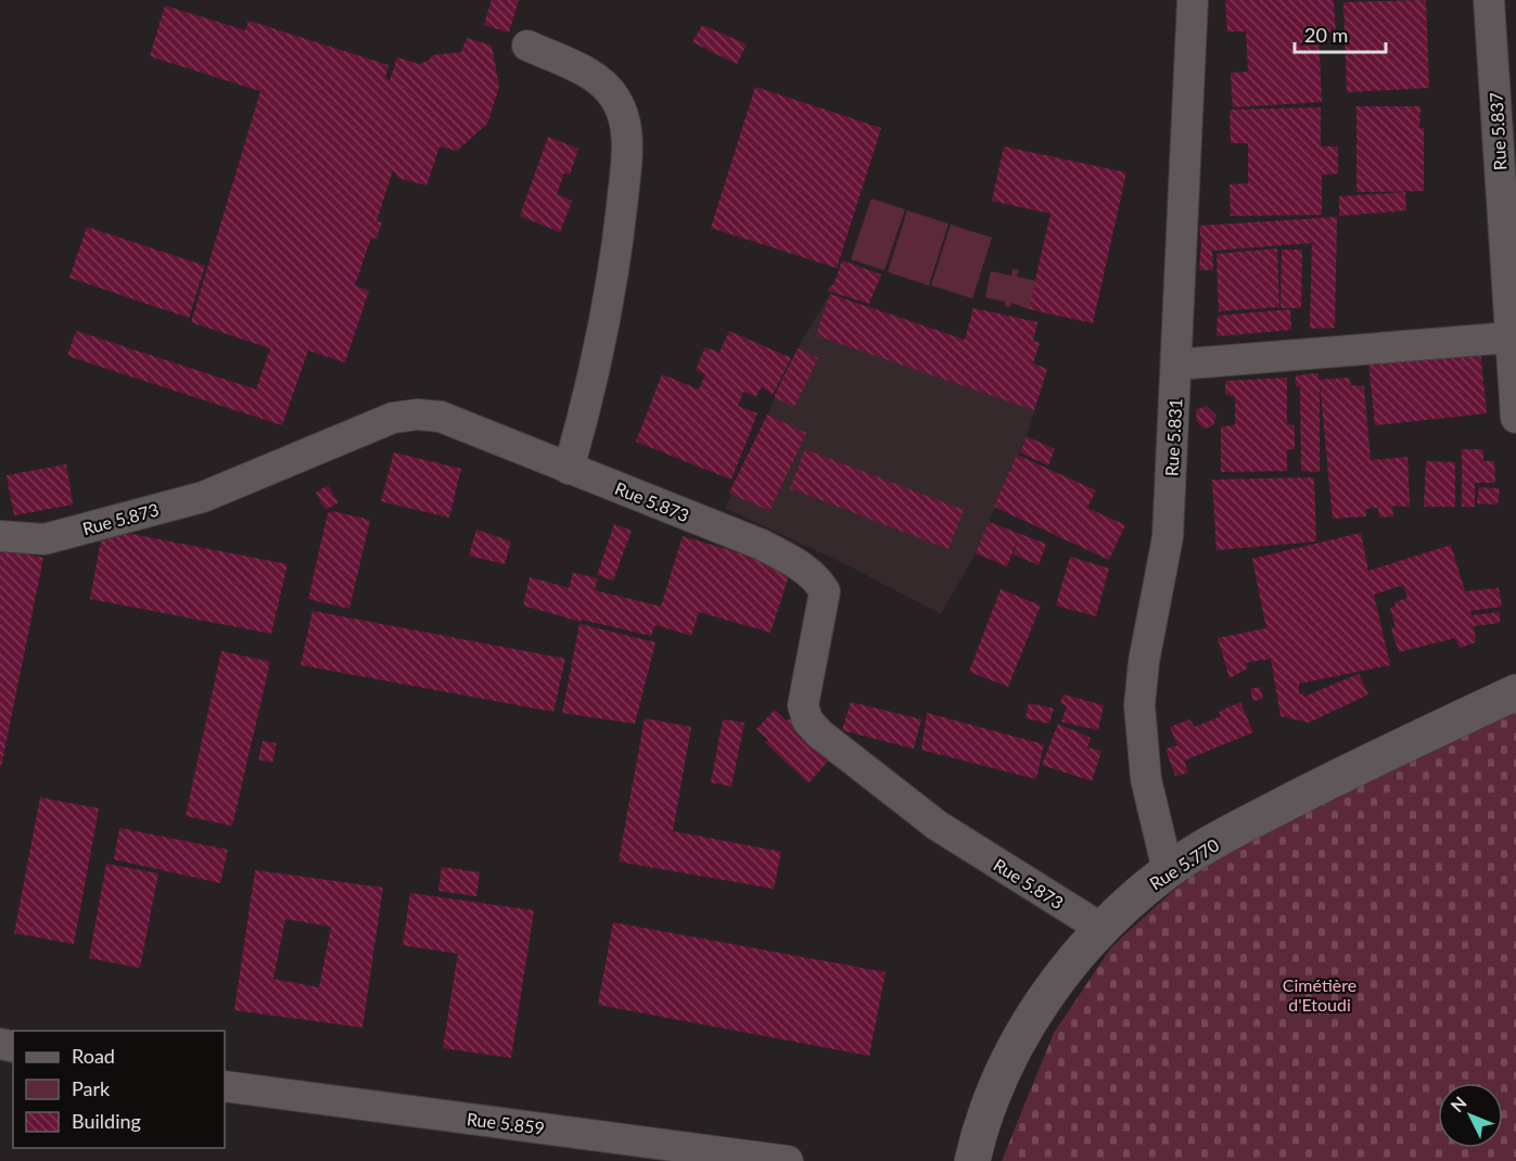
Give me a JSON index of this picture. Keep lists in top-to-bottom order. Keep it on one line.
{"streets":{"main road":["Rue 5.770"],"street":["Rue 5.837","Rue 5.831","Rue 5.873","Rue 5.859"]},"crossings":[["Rue 5.831","Rue 5.770"],["Rue 5.873","Rue 5.770"]],"parks":["Cimétière d'Etoudi"],"legend":["Road","Park","Building"],"scale_bar":"20 m","north":"top left"}
